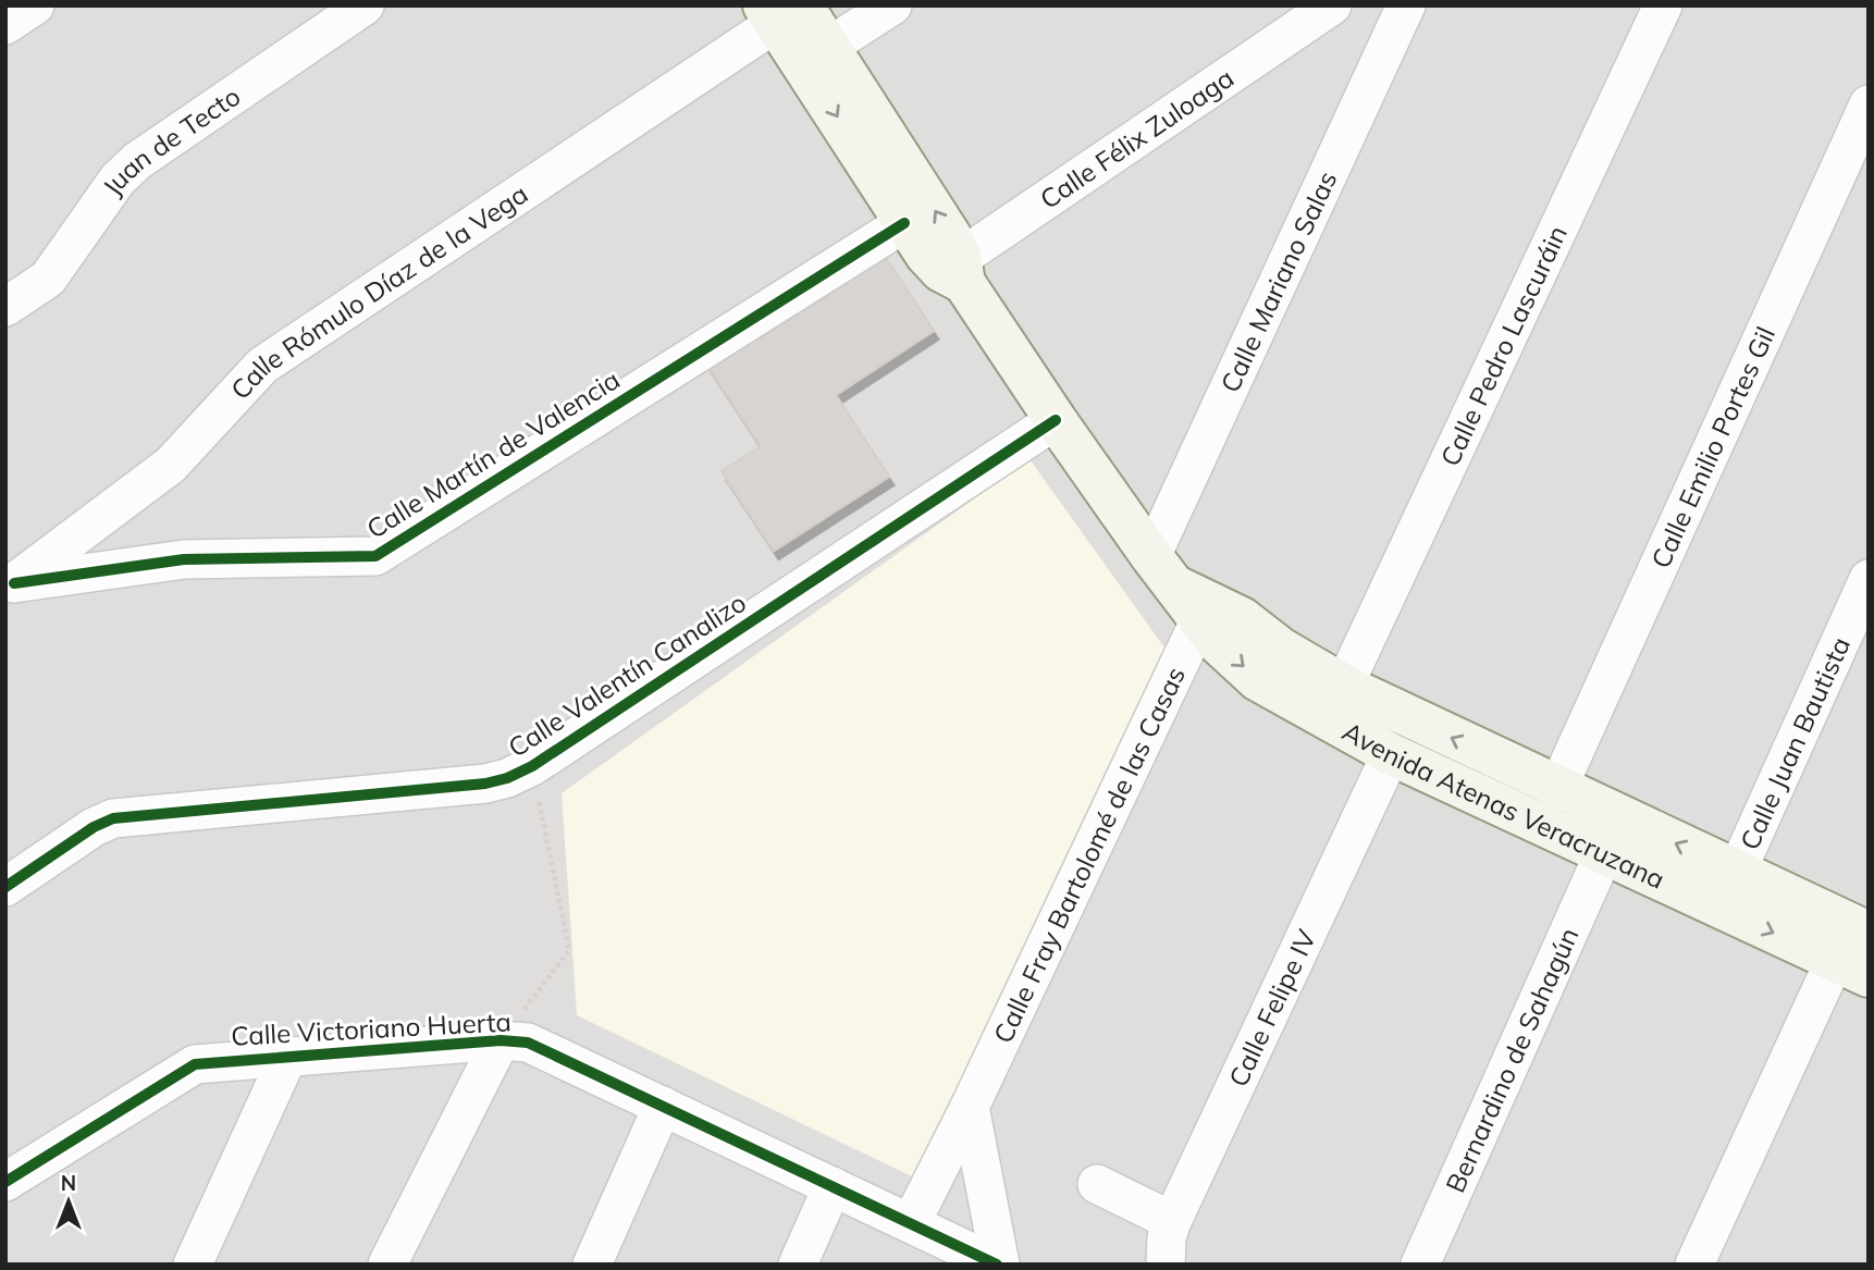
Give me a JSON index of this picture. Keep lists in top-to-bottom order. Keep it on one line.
{"streets":{"main road":["Avenida Atenas Veracruzana"],"street":["Calle Félix Zuloaga","Juan de Tecto","Calle Mariano Salas","Calle Rómulo Díaz de la Vega","Calle Pedro Lascuráin","Calle Emilio Portes Gil","Calle Martín de Valencia","Calle Valentín Canalizo","Calle Juan Bautista","Calle Fray Bartolomé de las Casas","Calle Felipe IV","Calle Victoriano Huerta","Bernardino de Sahagún"]},"crossings":[["Calle Félix Zuloaga","Avenida Atenas Veracruzana"],["Calle Mariano Salas","Avenida Atenas Veracruzana"],["Calle Mariano Salas","Calle Fray Bartolomé de las Casas"],["Calle Rómulo Díaz de la Vega","Calle Martín de Valencia"],["Calle Rómulo Díaz de la Vega","Avenida Atenas Veracruzana"],["Calle Pedro Lascuráin","Avenida Atenas Veracruzana"],["Calle Emilio Portes Gil","Avenida Atenas Veracruzana"],["Calle Martín de Valencia","Avenida Atenas Veracruzana"],["Calle Valentín Canalizo","Avenida Atenas Veracruzana"],["Calle Juan Bautista","Avenida Atenas Veracruzana"],["Avenida Atenas Veracruzana","Calle Fray Bartolomé de las Casas"],["Avenida Atenas Veracruzana","Calle Felipe IV"],["Avenida Atenas Veracruzana","Bernardino de Sahagún"],["Calle Fray Bartolomé de las Casas","Calle Victoriano Huerta"]],"north":"top"}
